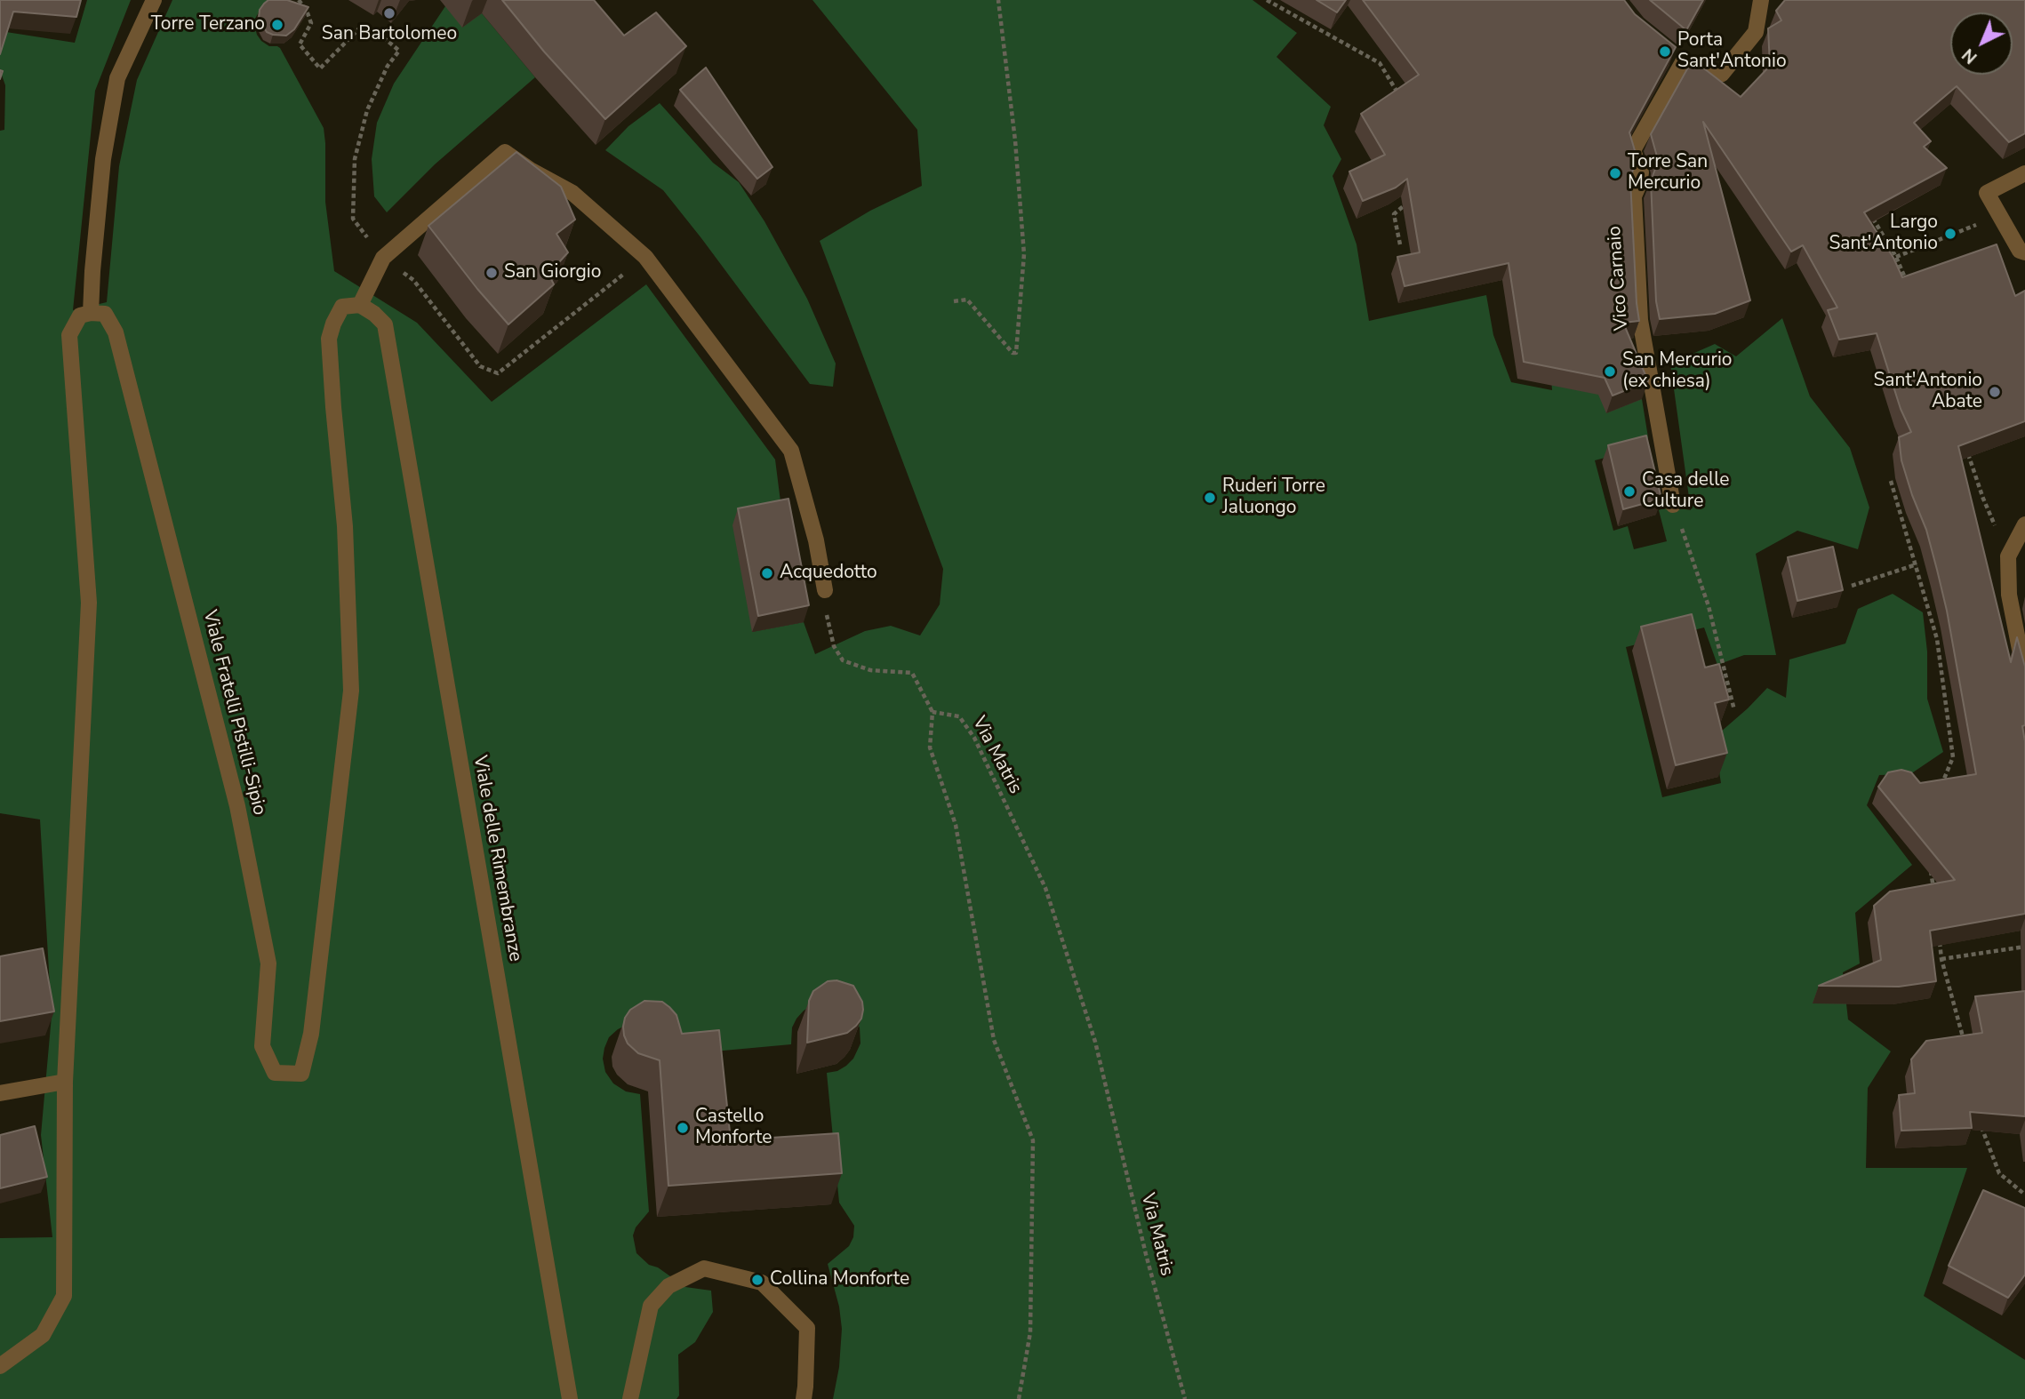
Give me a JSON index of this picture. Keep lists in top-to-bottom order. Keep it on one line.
{"streets":{"street":["Vico Carnaio","Viale Fratelli Pistilli-Sipio","Viale delle Rimembranze"],"path":["Via Matris"]},"crossings":[["Viale Fratelli Pistilli-Sipio","Viale delle Rimembranze"]],"places":["San Bartolomeo","Torre Terzano","Porta Sant'Antonio","Torre San Mercurio","Largo Sant'Antonio","San Giorgio","San Mercurio (ex chiesa)","Sant'Antonio Abate","Casa delle Culture","Ruderi Torre Jaluongo","Acquedotto","Castello Monforte","Collina Monforte"],"north":"bottom left"}
